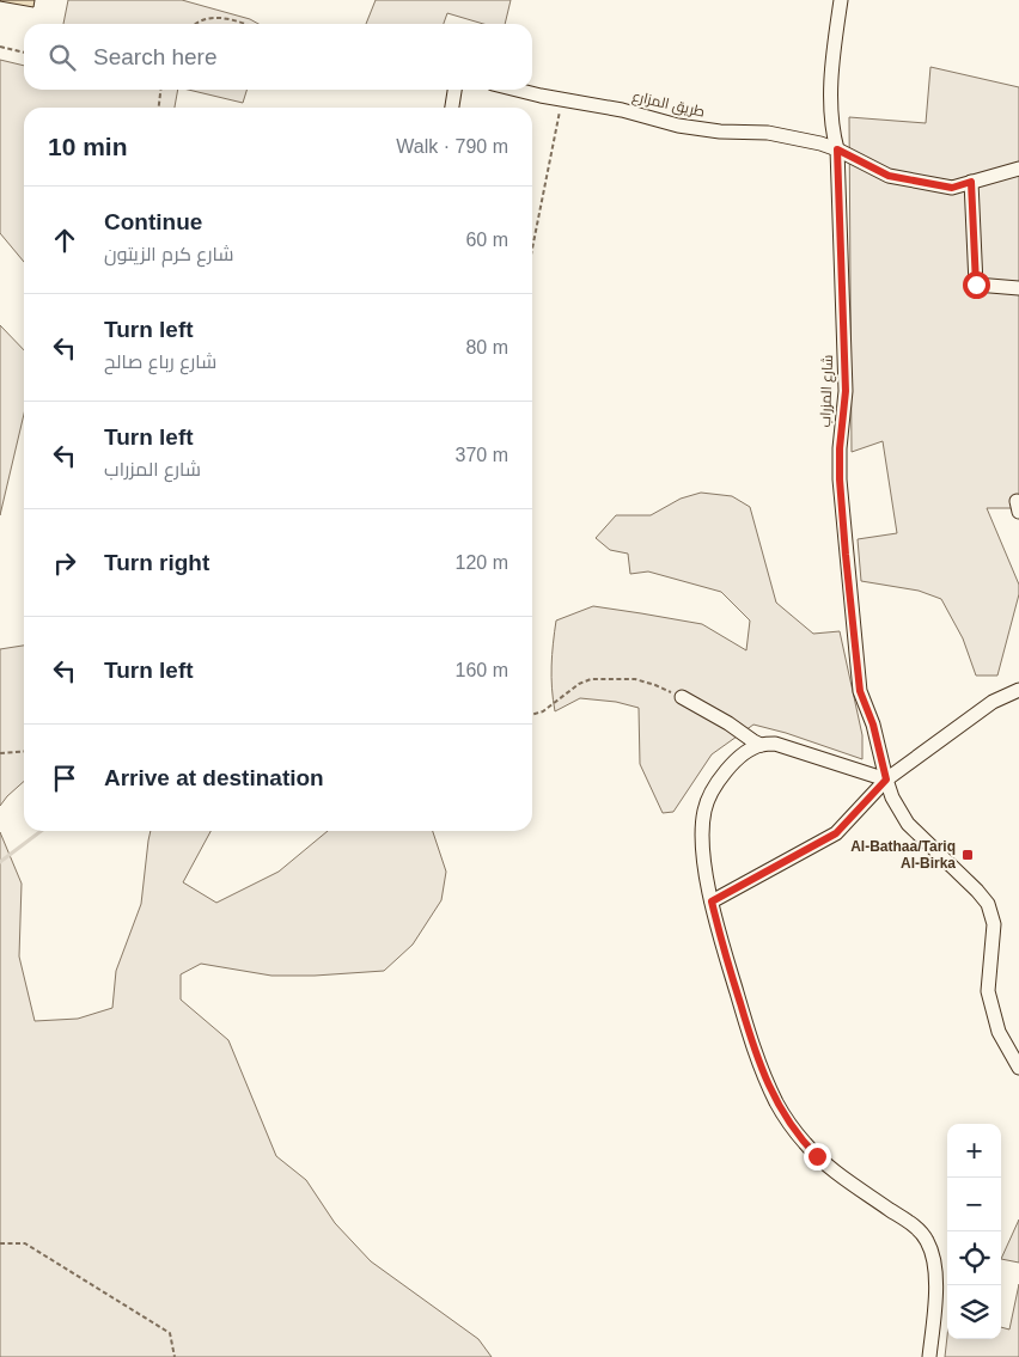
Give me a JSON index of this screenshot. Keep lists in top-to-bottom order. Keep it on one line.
{"streets":{"street":["طريق المزارع","شارع المزراب"]},"crossings":[["طريق المزارع","شارع المزراب"]],"places":{"transit":["Al-Bathaa/Tariq Al-Birka"]},"page":{"search":"Search here","heading":["10 min","Walk · 790 m"],"list":[["Continue","شارع كرم الزيتون","60 m"],["Turn left","شارع رباع صالح","80 m"],["Turn left","شارع المزراب","370 m"],["Turn right","120 m"],["Turn left","160 m"],"Arrive at destination"],"map_buttons":["+","−"]}}
